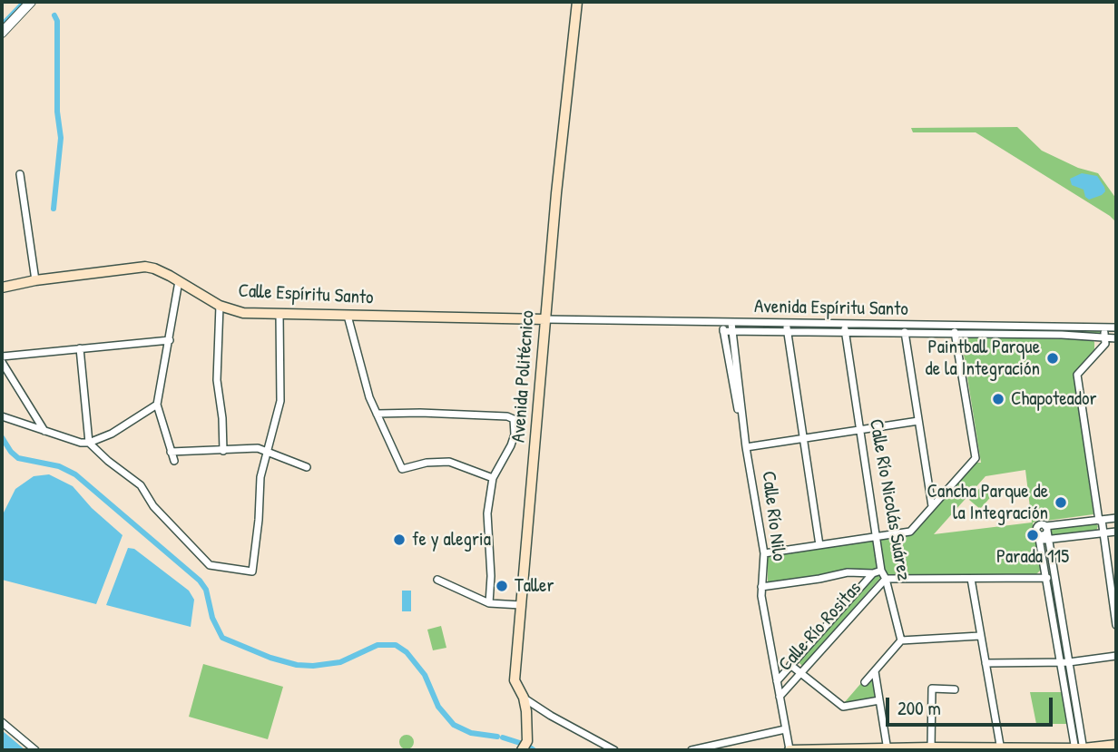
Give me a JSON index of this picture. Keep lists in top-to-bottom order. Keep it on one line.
{"streets":{"main road":["Calle Espíritu Santo","Avenida Politécnico"],"street":["Avenida Espíritu Santo","Calle Río Nicolás Suárez","Calle Río Nilo","Calle Río Rositas"]},"crossings":[["Calle Espíritu Santo","Avenida Politécnico"],["Calle Espíritu Santo","Calle Río Nilo"],["Avenida Espíritu Santo","Calle Río Nicolás Suárez"],["Avenida Espíritu Santo","Calle Río Nilo"],["Avenida Politécnico","Calle Río Nilo"],["Calle Río Nicolás Suárez","Calle Río Rositas"],["Calle Río Nilo","Calle Río Rositas"]],"places":["Paintball Parque de la Integración","Chapoteador","Cancha Parque de la Integración","Parada 115","fe y alegria","Taller"],"scale_bar":"200 m"}
